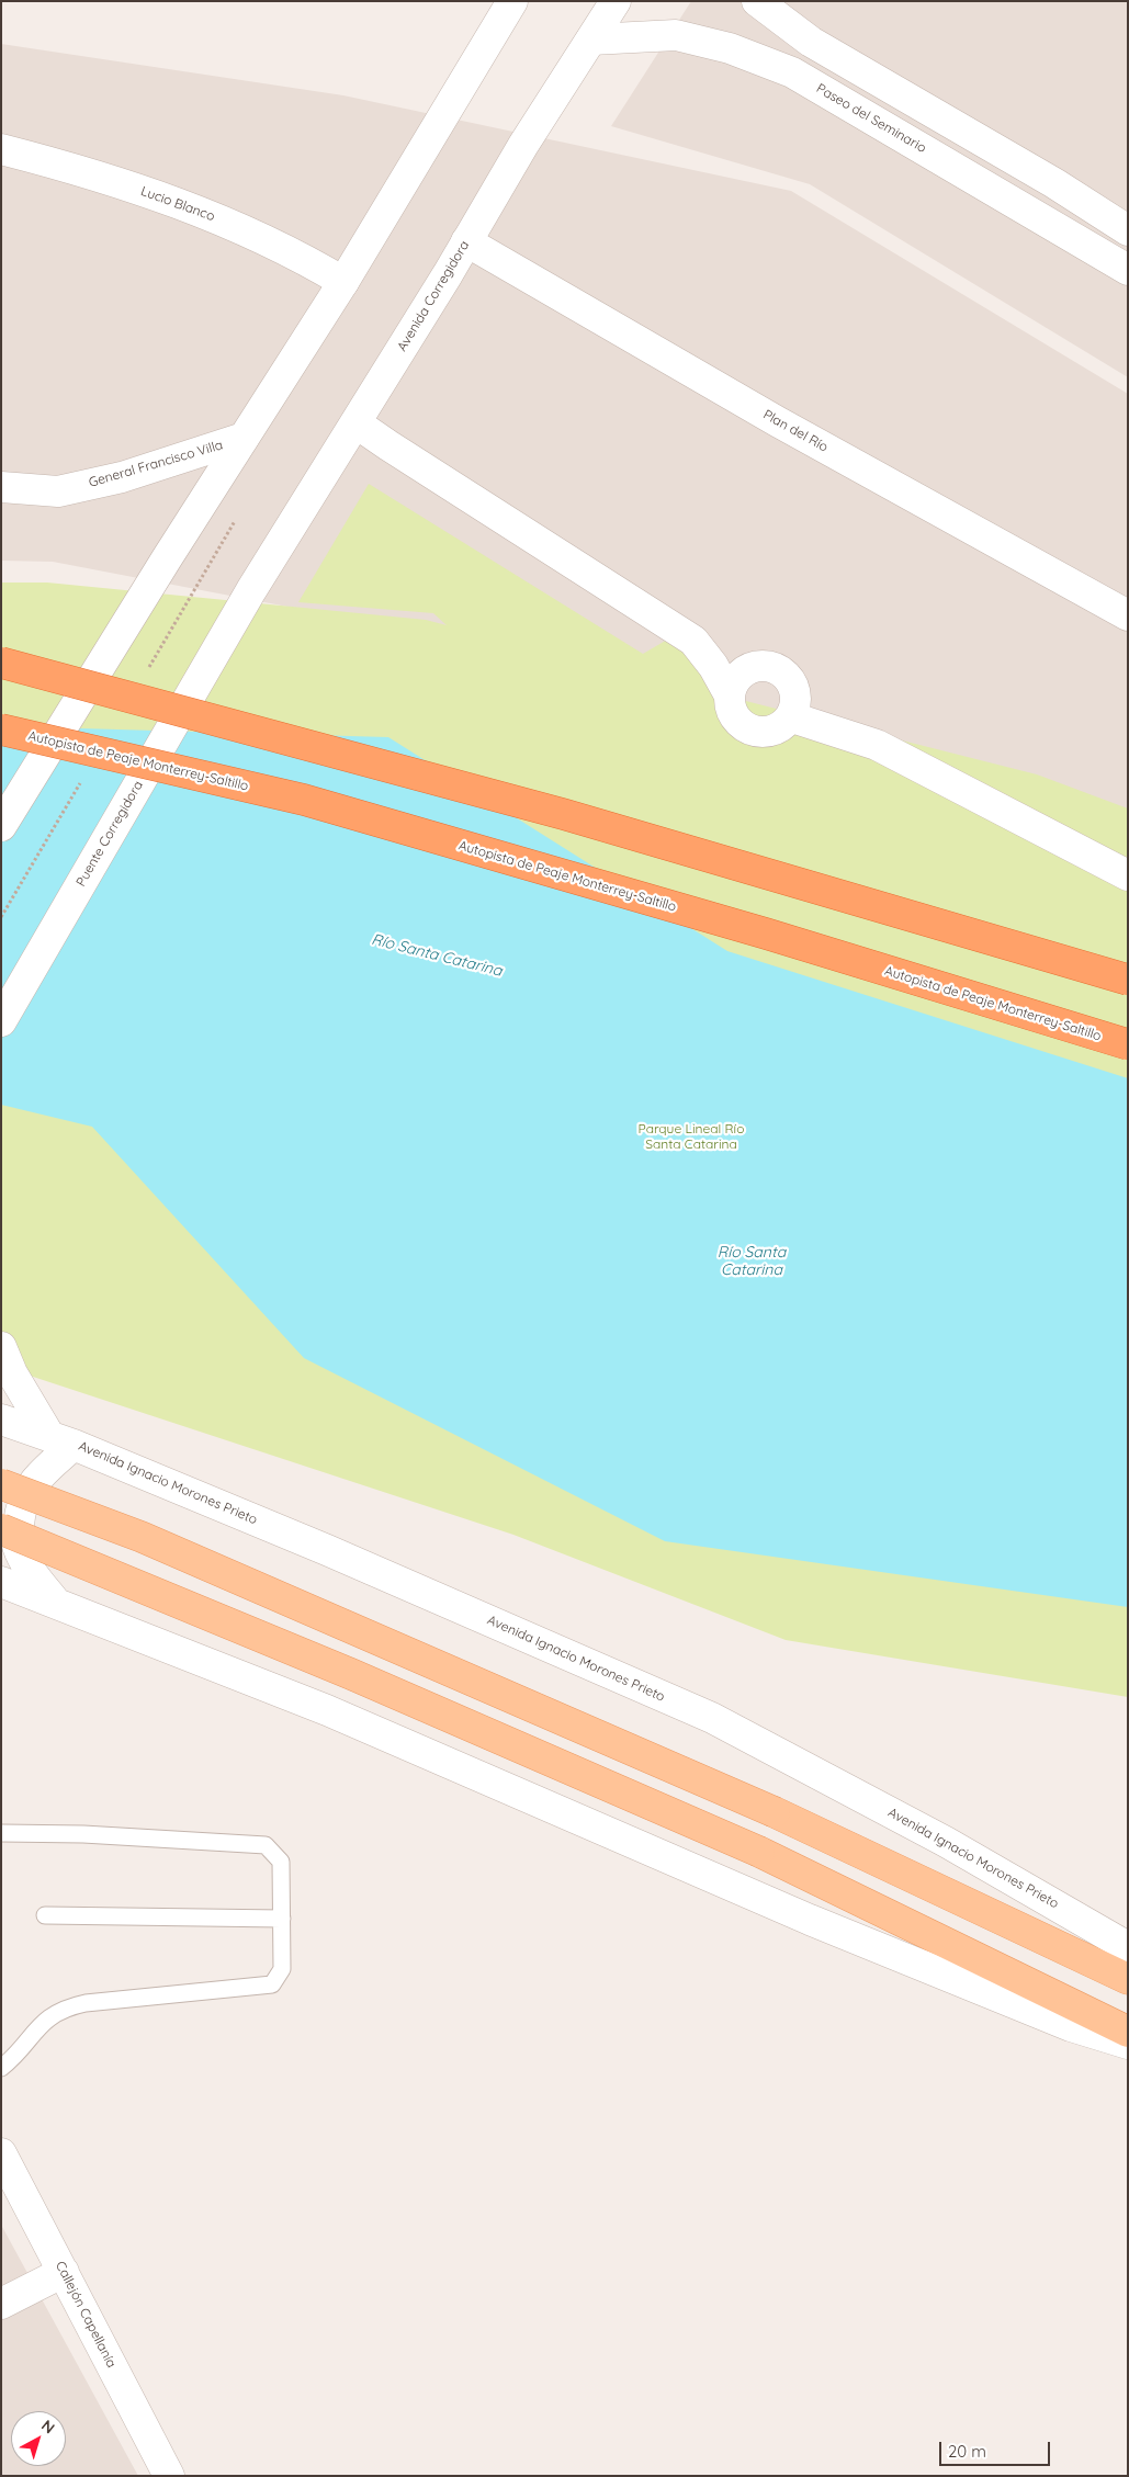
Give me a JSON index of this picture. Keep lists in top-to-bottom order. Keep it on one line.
{"streets":{"highway":["Autopista de Peaje Monterrey-Saltillo"],"street":["Paseo del Seminario","Lucio Blanco","Avenida Corregidora","Plan del Río","General Francisco Villa","Puente Corregidora","Avenida Ignacio Morones Prieto","Callejón Capellanía"]},"crossings":[["Paseo del Seminario","Avenida Corregidora"],["Avenida Corregidora","Plan del Río"],["Avenida Corregidora","Puente Corregidora"]],"water":["Río Santa Catarina"],"parks":["Parque Lineal Río Santa Catarina"],"scale_bar":"20 m","north":"top right"}
